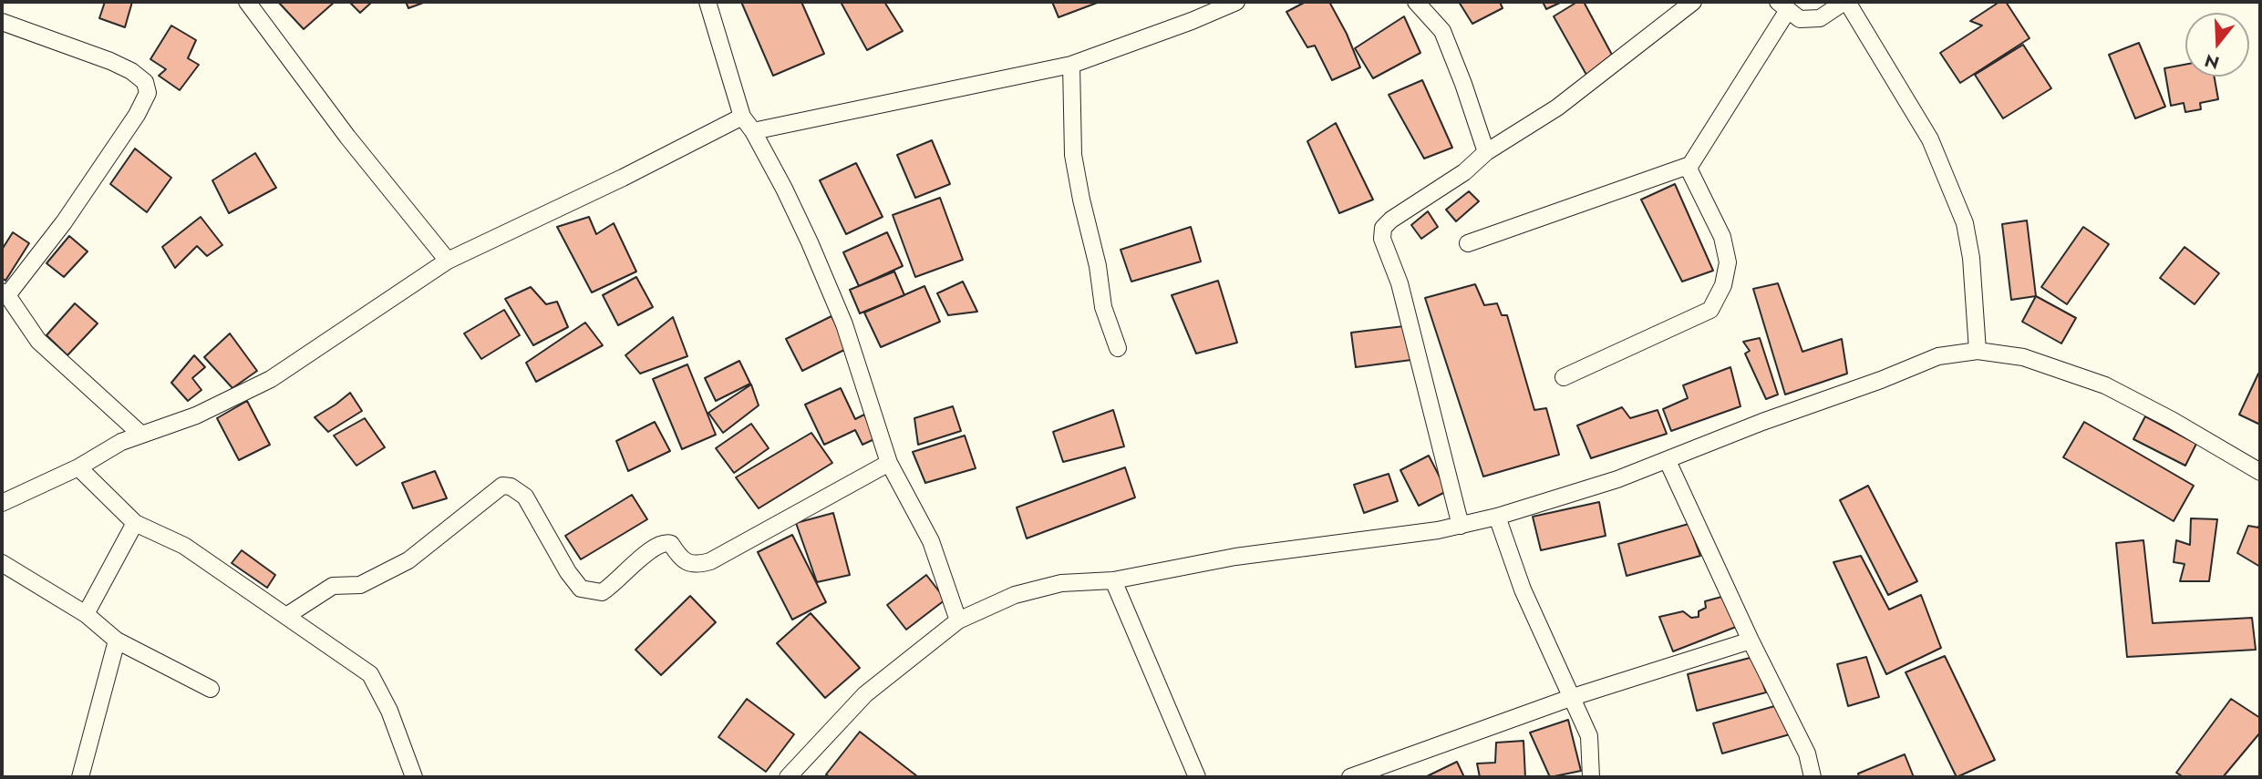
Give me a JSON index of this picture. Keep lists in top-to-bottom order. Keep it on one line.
{"north":"bottom"}
